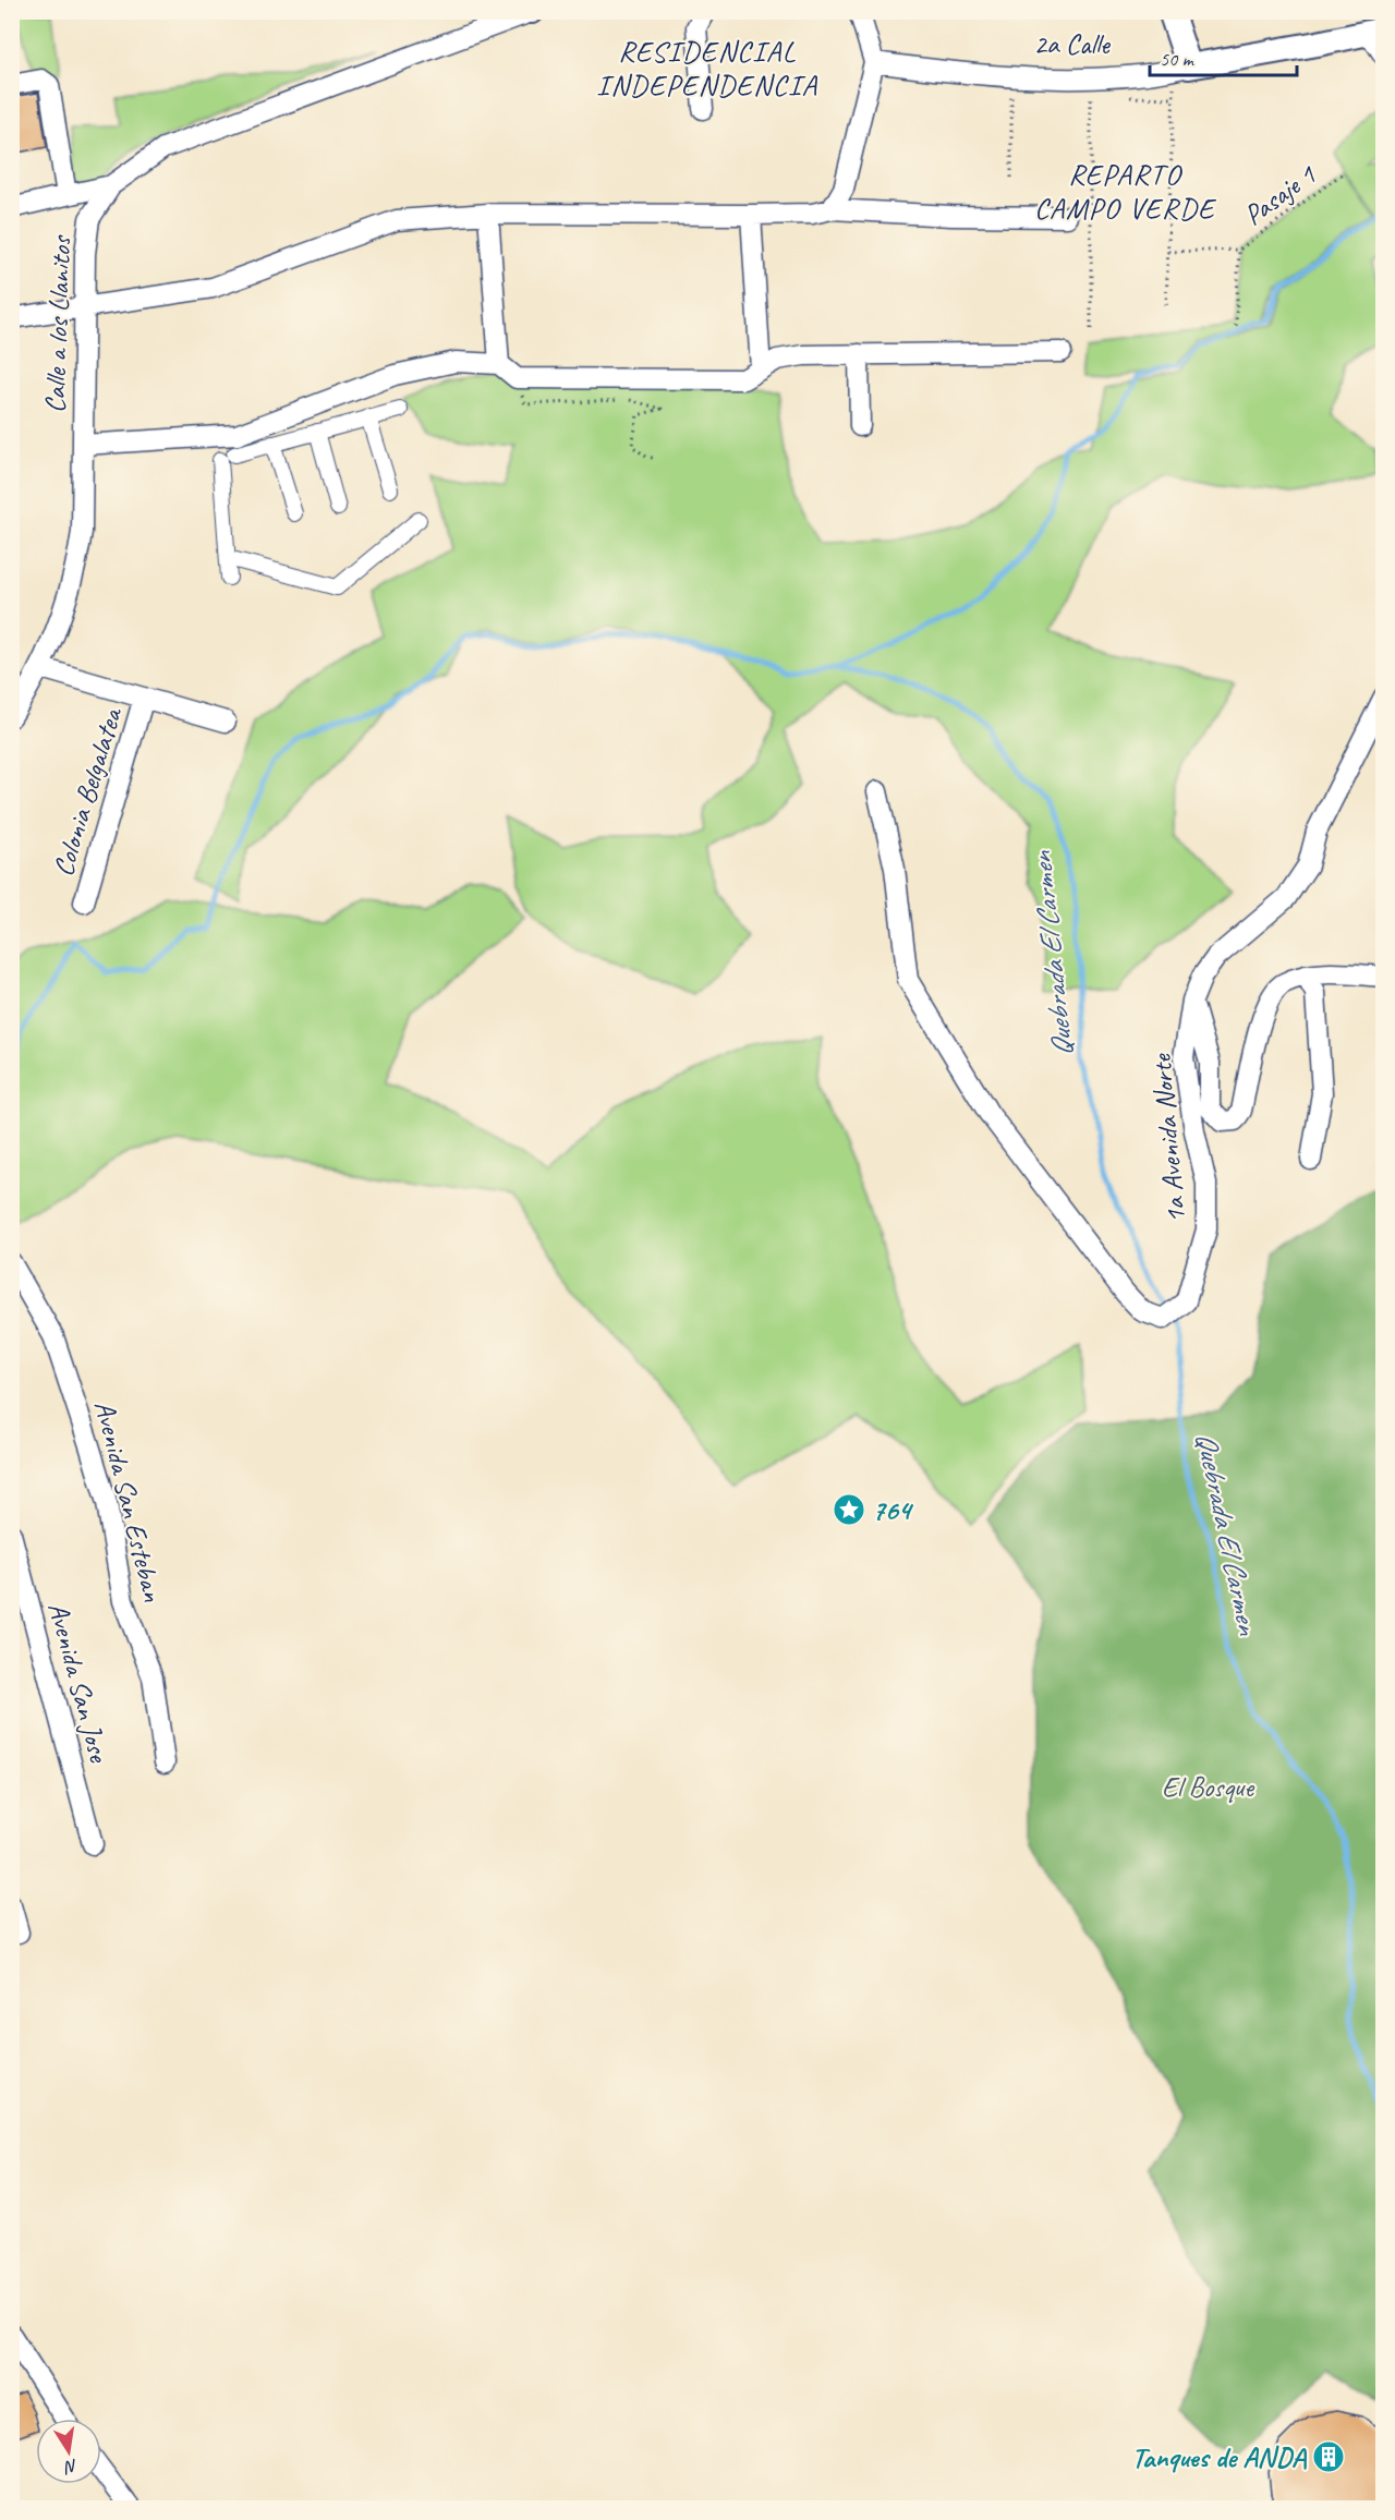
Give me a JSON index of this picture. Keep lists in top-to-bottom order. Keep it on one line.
{"streets":{"street":["2a Calle","Calle a los Llanitos","Colonia Belgalatea","1a Avenida Norte","Avenida San Esteban","Avenida San Jose"],"path":["Pasaje 1"]},"crossings":[["Calle a los Llanitos","Colonia Belgalatea"]],"districts":["RESIDENCIAL INDEPENDENCIA","REPARTO CAMPO VERDE"],"water":["Quebrada El Carmen"],"parks":["El Bosque"],"places":{"place":["764"],"building":["Tanques de ANDA"]},"scale_bar":"50 m","north":"bottom"}
